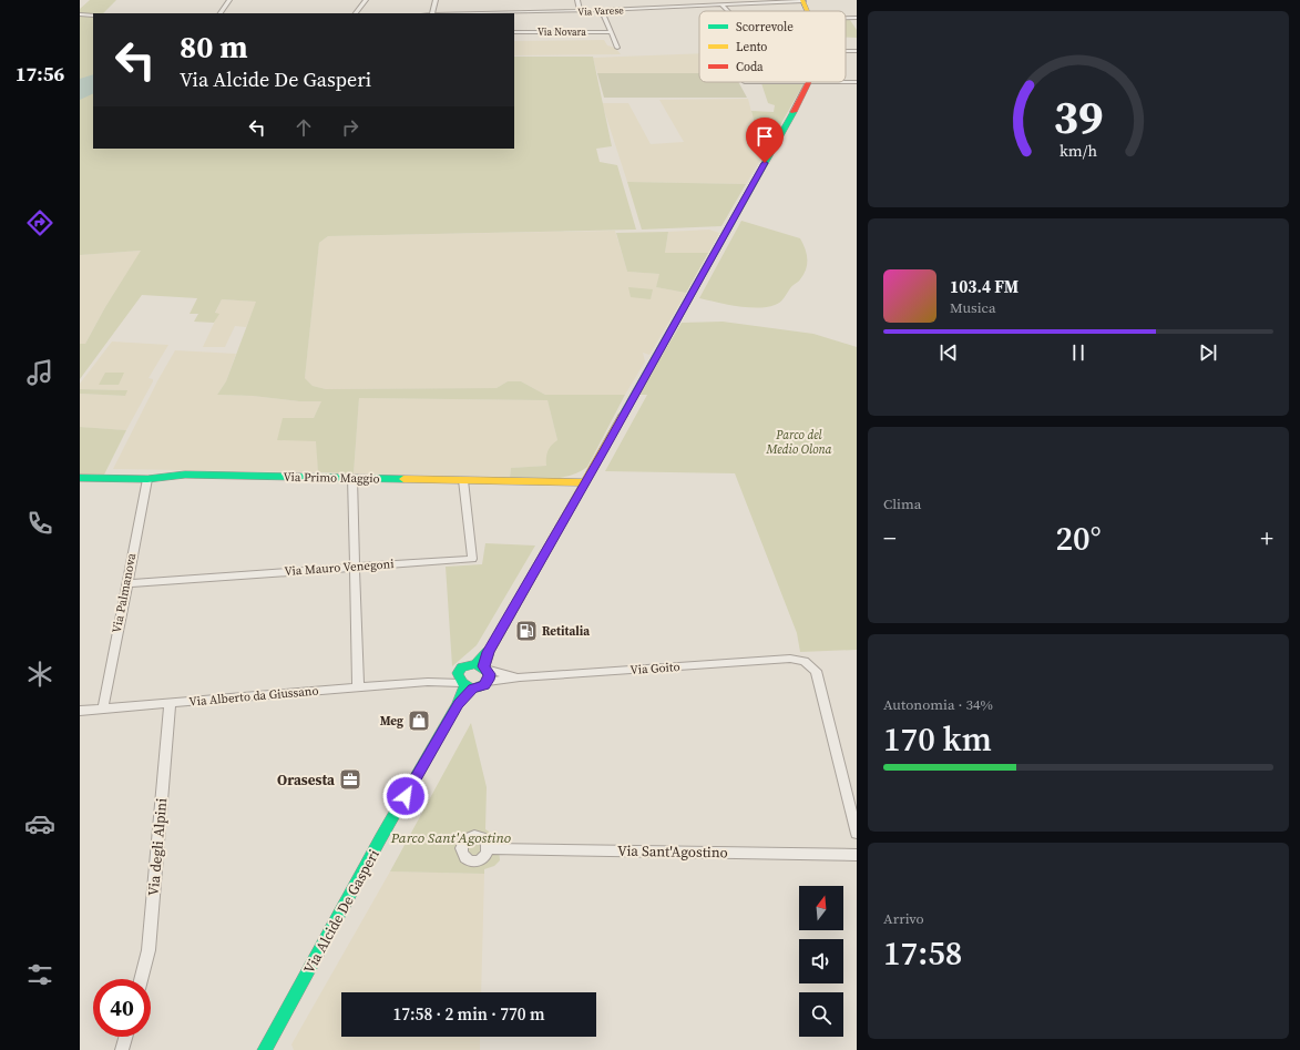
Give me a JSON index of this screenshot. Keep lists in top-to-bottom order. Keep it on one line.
{"streets":{"street":["Via Varese","Via Novara","Via Primo Maggio","Via Mauro Venegoni","Via Palmanova","Via Goito","Via Alberto da Giussano","Via degli Alpini","Via Sant'Agostino","Via Alcide De Gasperi"]},"crossings":[["Via Primo Maggio","Via Mauro Venegoni"],["Via Primo Maggio","Via Palmanova"],["Via Mauro Venegoni","Via Palmanova"],["Via Palmanova","Via Alberto da Giussano"],["Via Alberto da Giussano","Via degli Alpini"],["Via Alberto da Giussano","Via Alcide De Gasperi"]],"parks":["Parco del Medio Olona","Parco Sant'Agostino"],"places":{"fuel station":["Retitalia"],"shop":["Meg"],"office":["Orasesta"]},"legend":["Scorrevole","Lento","Coda"],"north":"top","page":{"tabs":"17:56","turn":["80 m","Via Alcide De Gasperi"],"song":["103.4 FM","Musica"],"tile":["Clima",["Autonomia · 34%","170 km"],["Arrivo","17:58"]],"heat":["−","20°","+"],"limit":"40","trip":"17:58 · 2 min · 770 m","gauge":["39","km/h"]}}
